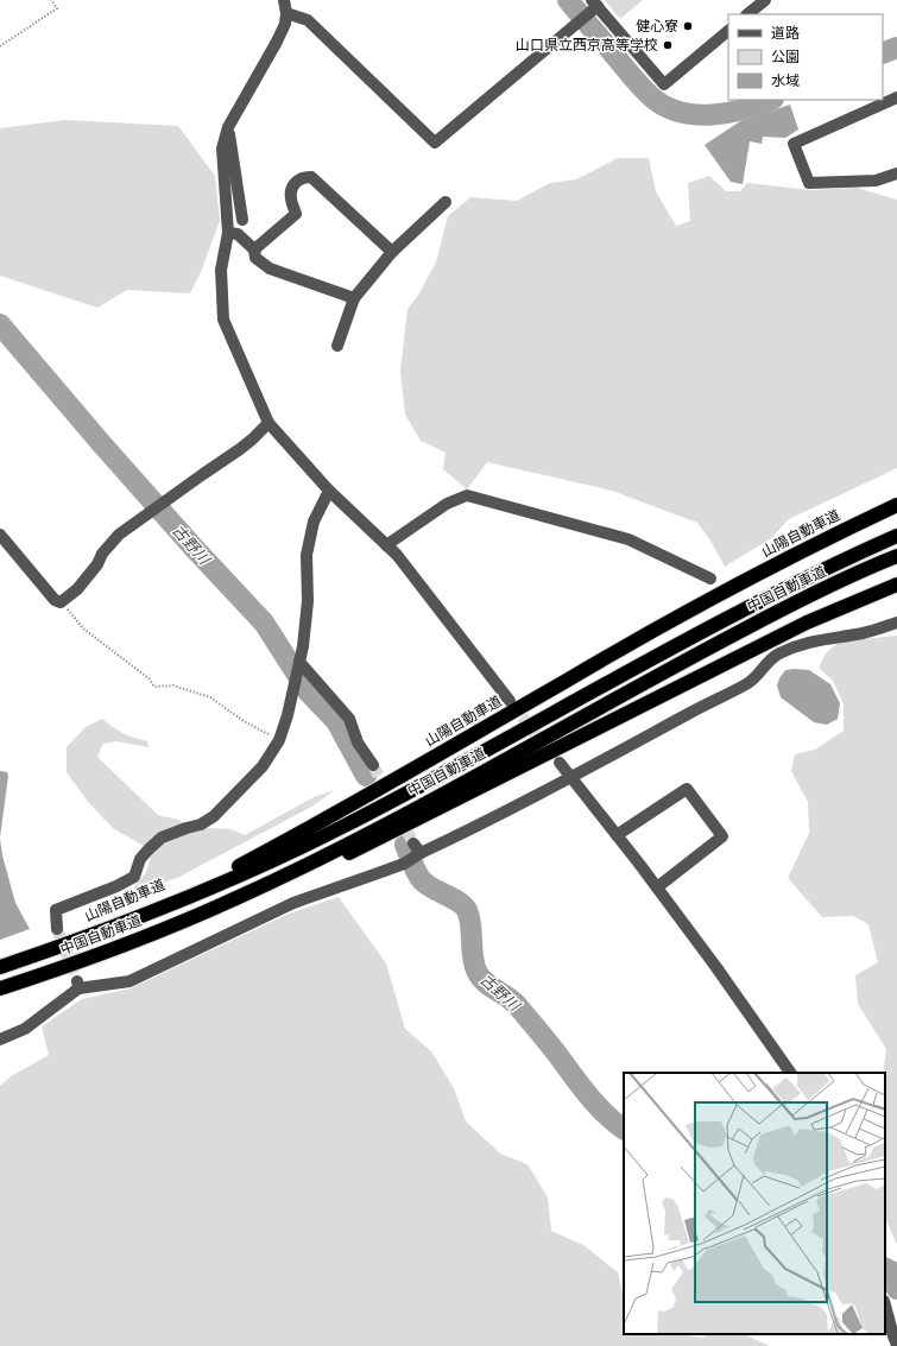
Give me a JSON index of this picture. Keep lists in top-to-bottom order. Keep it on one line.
{"streets":{"highway":["山陽自動車道","中国自動車道"]},"crossings":[["山陽自動車道","中国自動車道"]],"water":["古野川"],"places":["健心寮","山口県立西京高等学校"],"legend":["道路","公園","水域"]}
